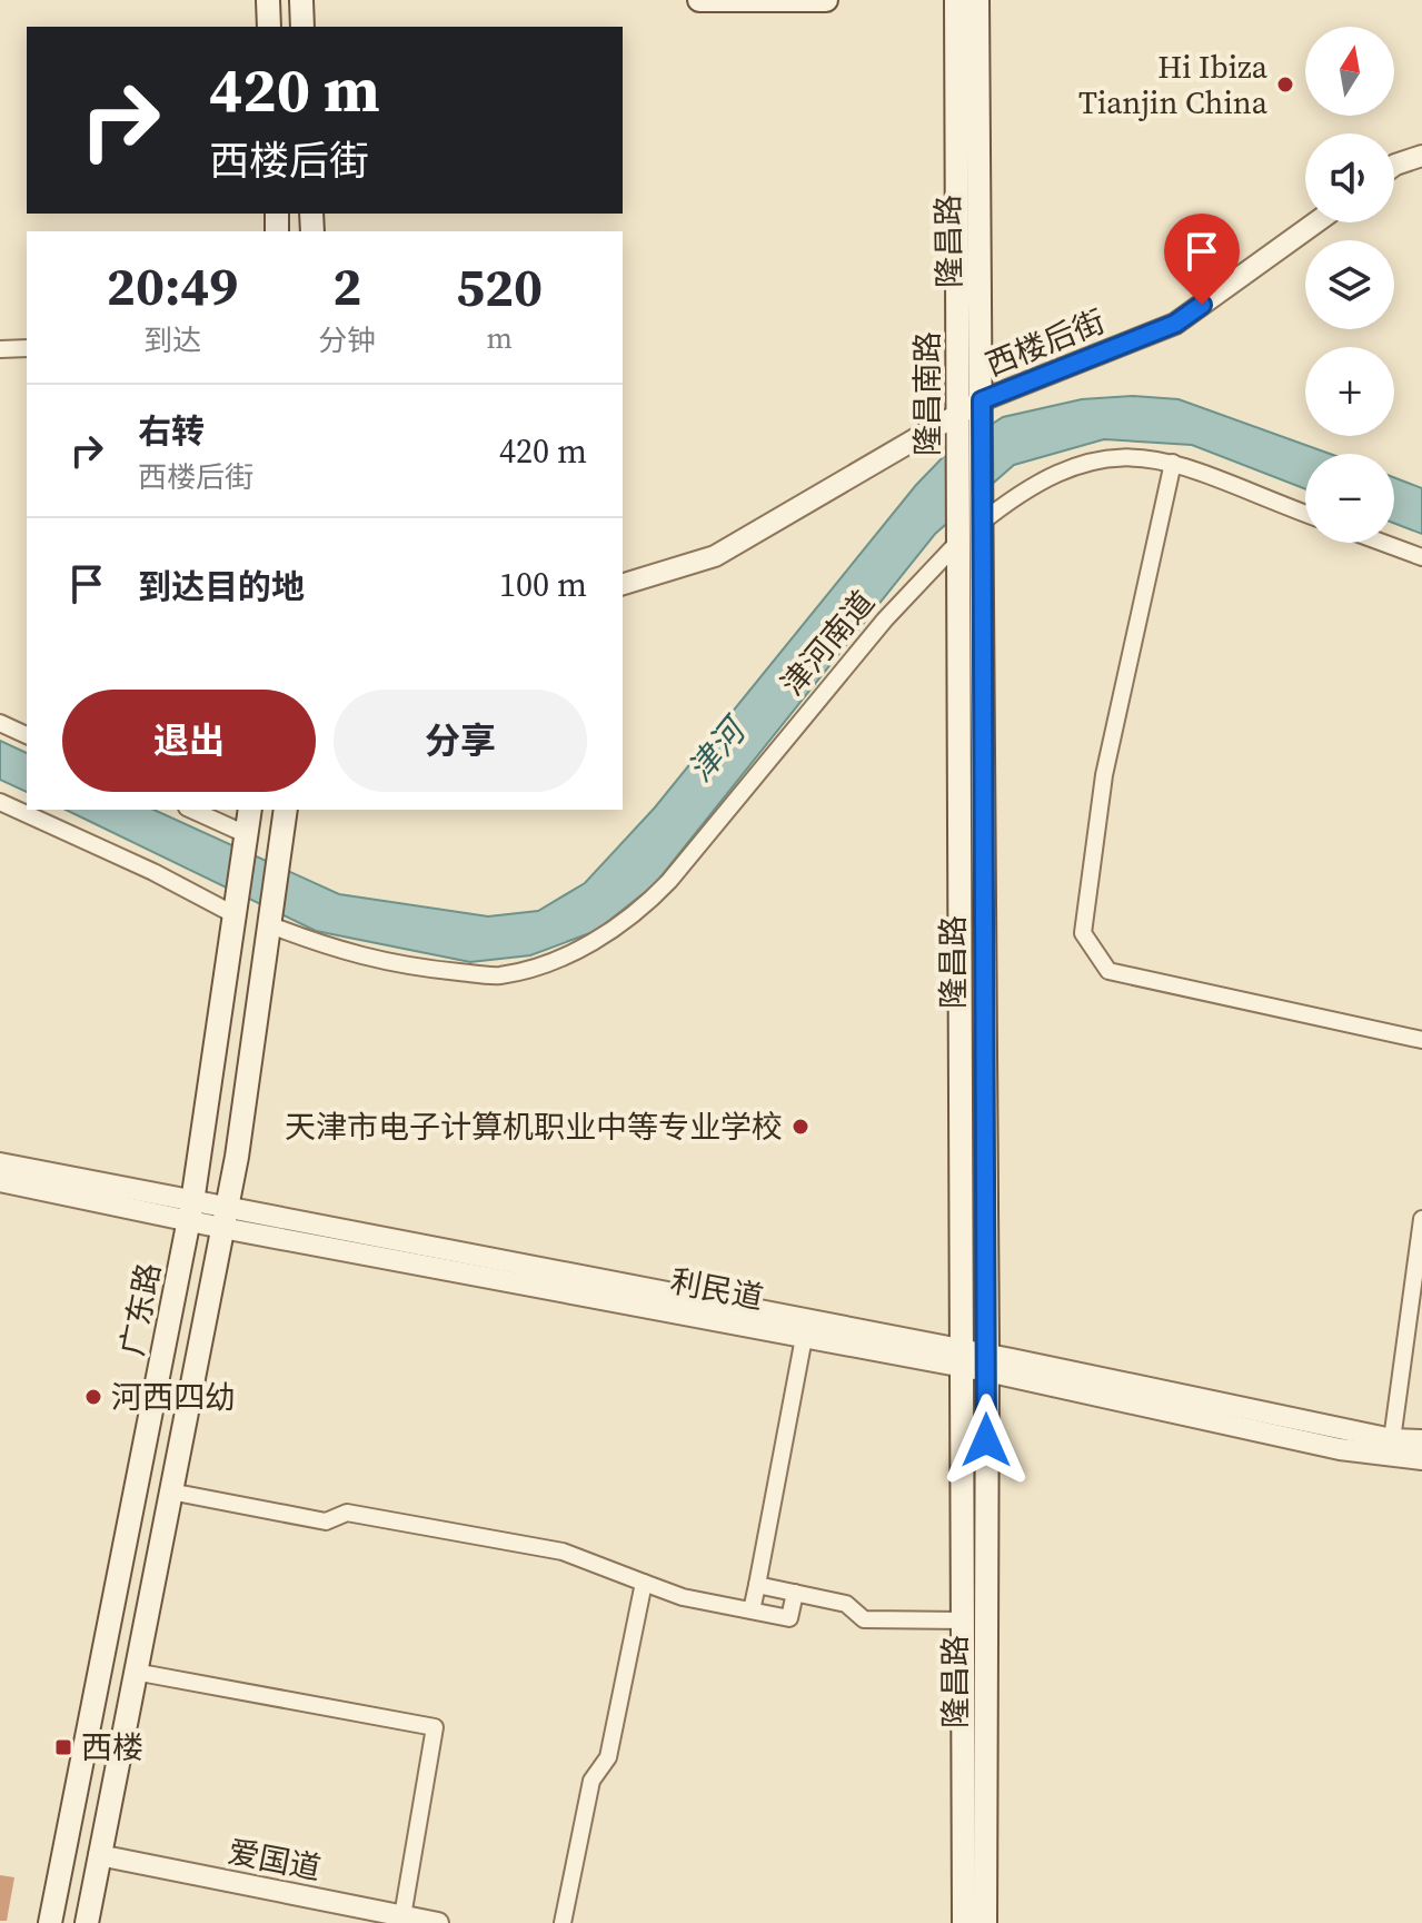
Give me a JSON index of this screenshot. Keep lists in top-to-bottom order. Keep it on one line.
{"streets":{"main road":["隆昌路","隆昌南路","广东路"],"street":["西楼后街","津河南道","利民道","爱国道"]},"crossings":[["隆昌路","西楼后街"],["隆昌路","隆昌南路"],["隆昌路","津河南道"],["隆昌路","利民道"],["西楼后街","隆昌南路"],["津河南道","广东路"],["利民道","广东路"],["广东路","爱国道"]],"water":["津河"],"places":{"other":["Hi Ibiza Tianjin China","天津市电子计算机职业中等专业学校","河西四幼"],"transit":["西楼"]},"north":"top","page":{"map_buttons":["+","−"],"turn":["420 m","西楼后街"],"eta":["20:49","到达","2","分钟","520","m"],"list":[{"name":"右转","note":"西楼后街","value":"420 m"},{"name":"到达目的地","value":"100 m"}],"buttons":["退出","分享"]}}
